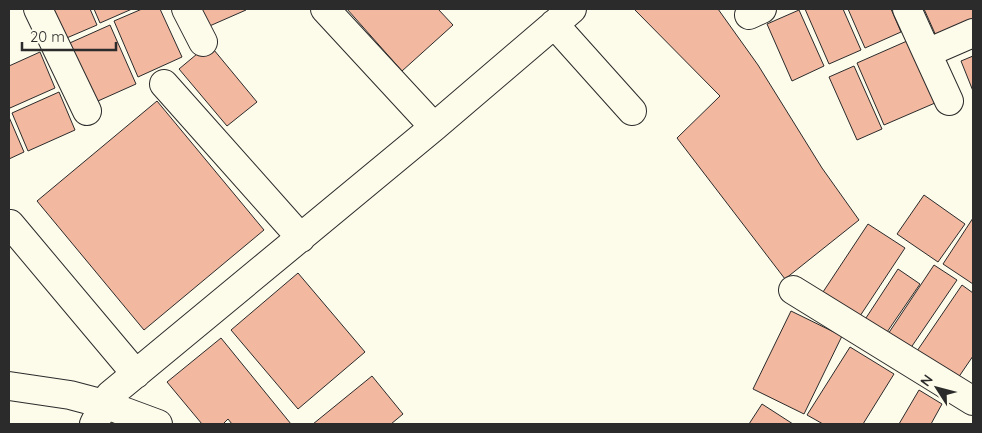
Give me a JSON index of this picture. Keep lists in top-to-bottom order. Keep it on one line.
{"scale_bar":"20 m","north":"top left"}
